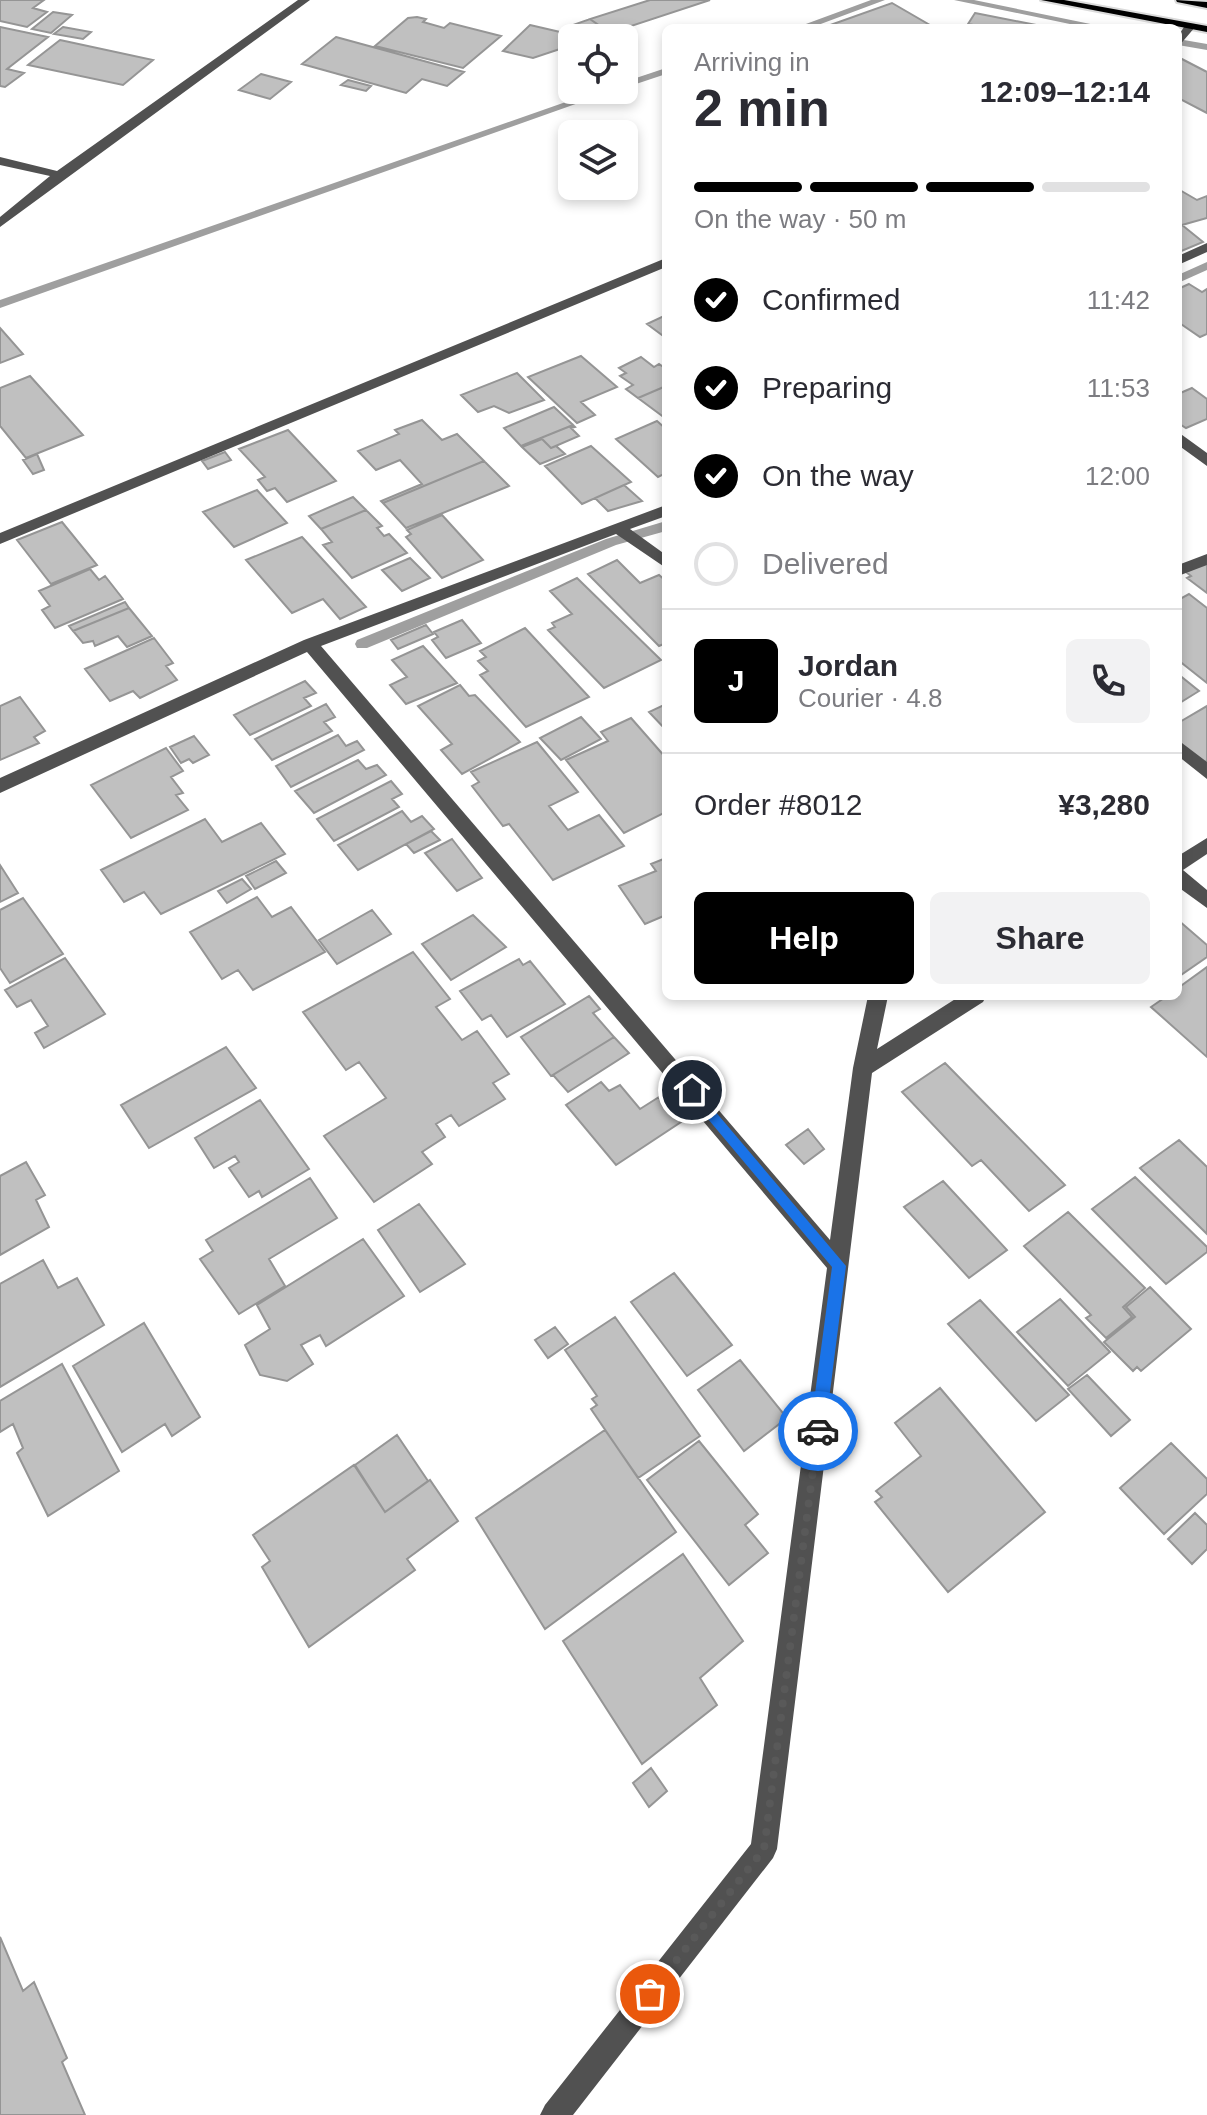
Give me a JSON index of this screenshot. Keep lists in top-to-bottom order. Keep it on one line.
{"page":{"heading":["2 min","Arriving in","12:09–12:14"],"panel":["Jordan","Courier · 4.8","Order #8012","¥3,280"],"bar":"On the way · 50 m","list":[["Confirmed","11:42"],["Preparing","11:53"],["On the way","12:00"],"Delivered"],"round":"J","buttons":["Help","Share"]}}
